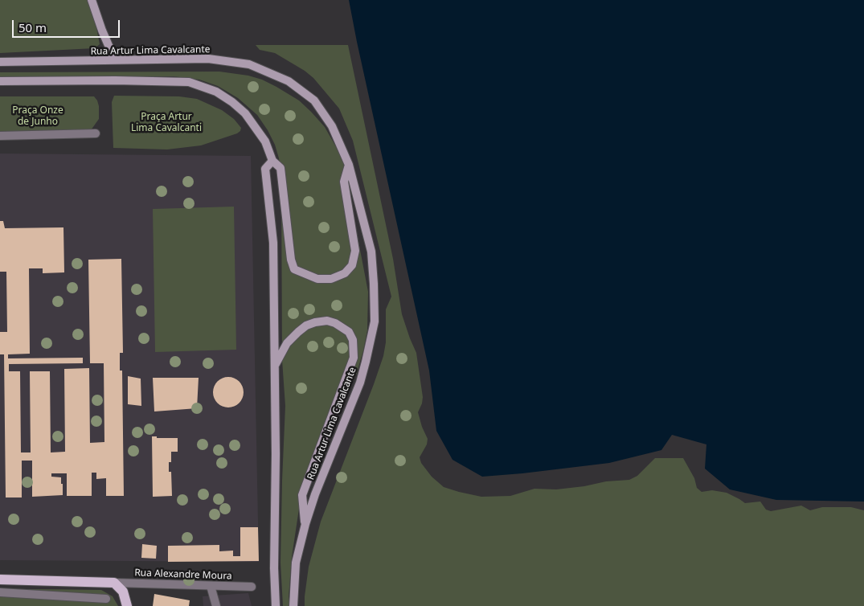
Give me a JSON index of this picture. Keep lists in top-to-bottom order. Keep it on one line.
{"streets":{"main road":["Rua Artur Lima Cavalcante"],"street":["Rua Alexandre Moura"]},"parks":["Praça Onze de Junho","Praça Artur Lima Cavalcanti"],"scale_bar":"50 m"}
